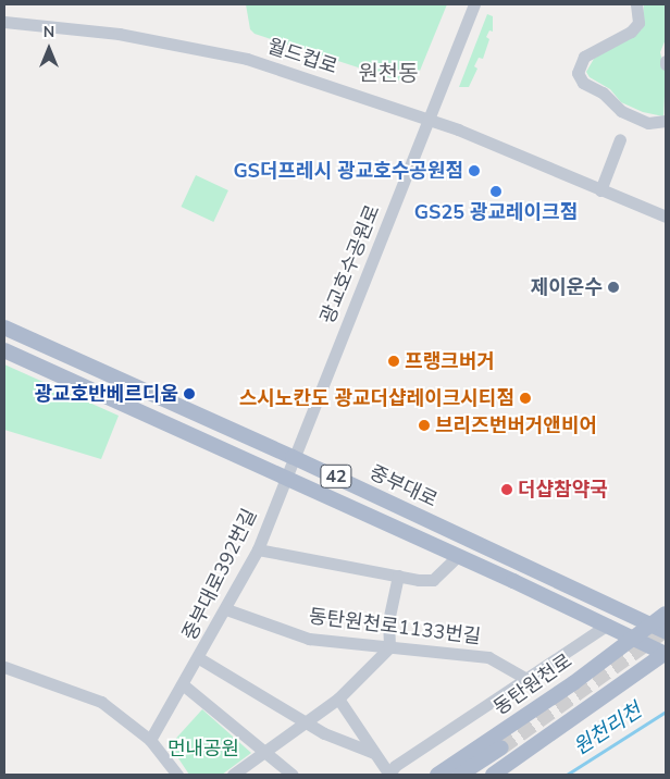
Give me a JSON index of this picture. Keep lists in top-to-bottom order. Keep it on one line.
{"streets":{"main road":["42","중부대로","동탄원천로"],"street":["월드컵로","광교호수공원로","중부대로392번길","동탄원천로1133번길"]},"crossings":[["월드컵로","광교호수공원로"],["광교호수공원로","42"],["광교호수공원로","중부대로"],["광교호수공원로","중부대로392번길"],["42","중부대로392번길"],["42","동탄원천로"],["중부대로","동탄원천로"],["중부대로392번길","동탄원천로1133번길"]],"districts":["원천동"],"water":["원천리천"],"parks":["먼내공원"],"places":["GS더프레시 광교호수공원점","GS25 광교레이크점","제이운수","프랭크버거","광교호반베르디움","스시노칸도 광교더샵레이크시티점","브리즈번버거앤비어","더샵참약국"],"north":"top"}
